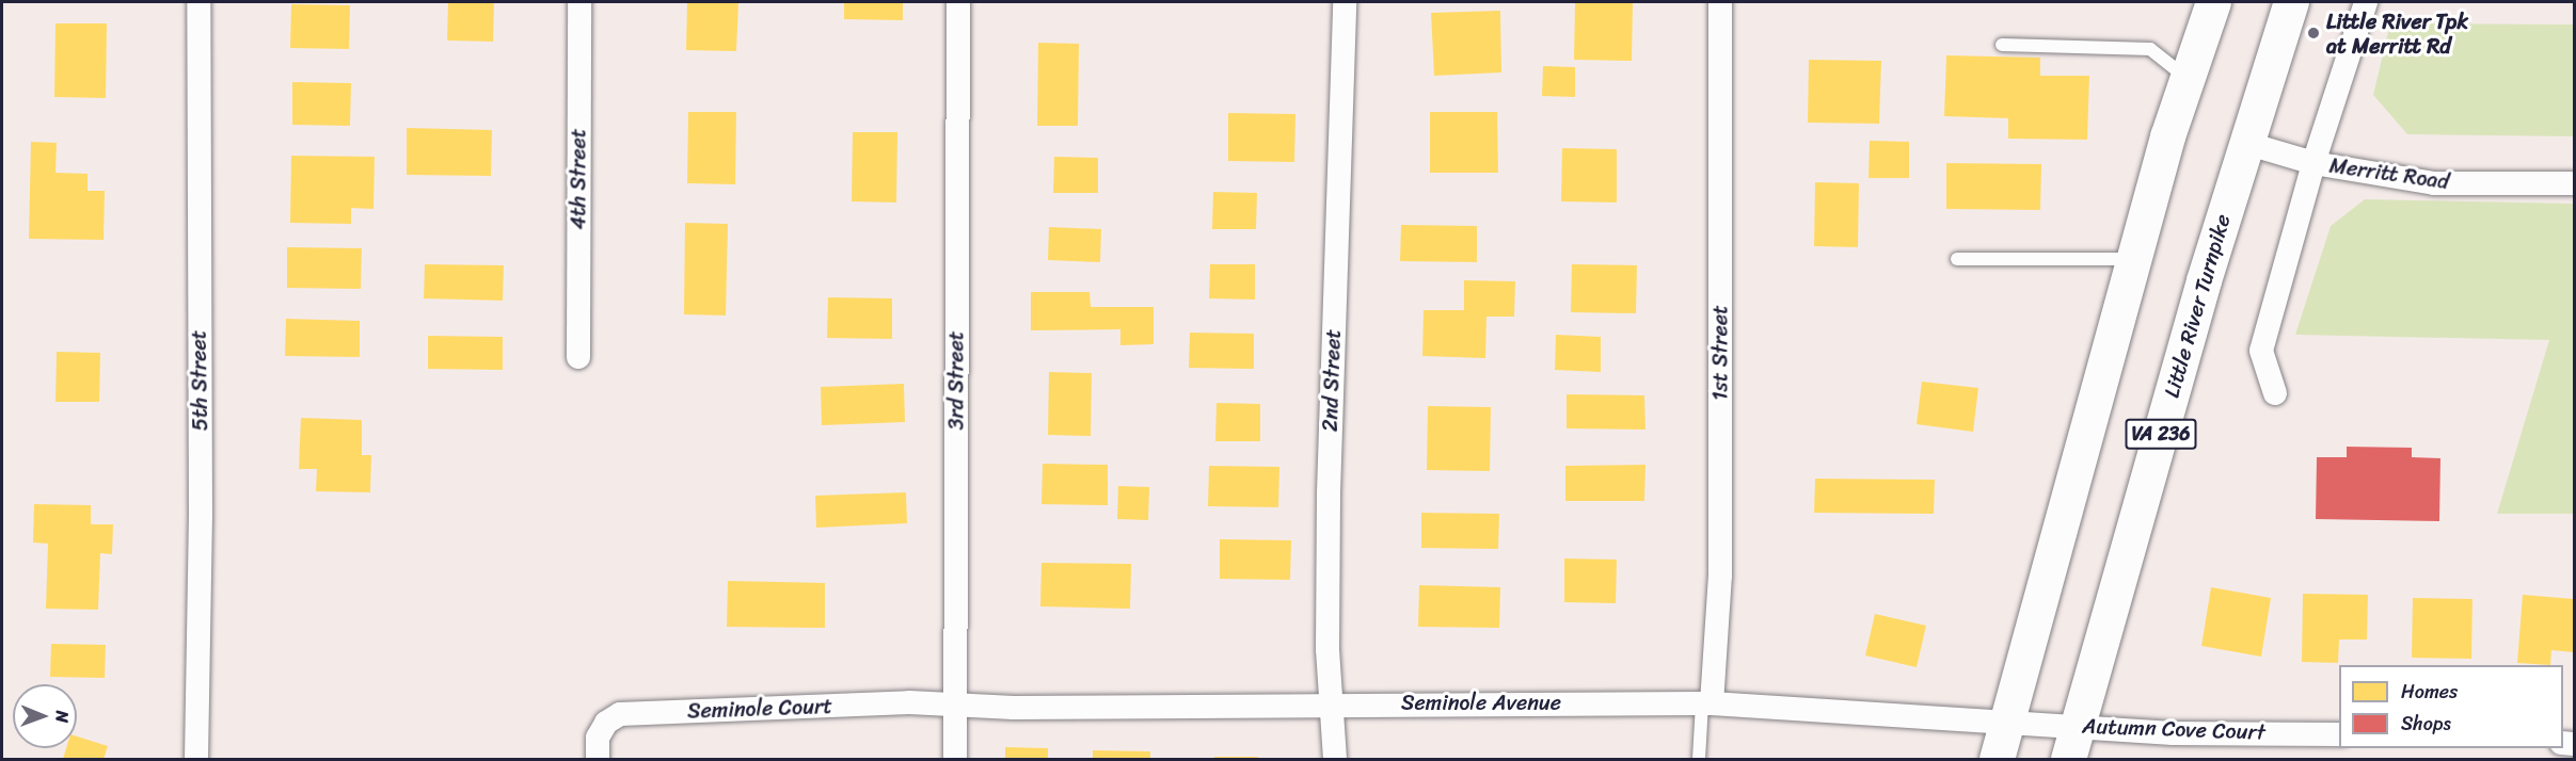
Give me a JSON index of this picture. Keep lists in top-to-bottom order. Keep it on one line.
{"streets":{"main road":["Little River Turnpike","VA 236"],"street":["Merritt Road","4th Street","1st Street","5th Street","3rd Street","2nd Street","Seminole Avenue","Seminole Court","Autumn Cove Court"]},"crossings":[["Merritt Road","Little River Turnpike"],["Little River Turnpike","Autumn Cove Court"],["1st Street","Seminole Avenue"],["3rd Street","Seminole Avenue"],["3rd Street","Seminole Court"],["2nd Street","Seminole Avenue"],["Seminole Avenue","Seminole Court"],["Seminole Avenue","Autumn Cove Court"]],"places":["Little River Tpk at Merritt Rd"],"legend":["Homes","Shops"],"north":"right"}
